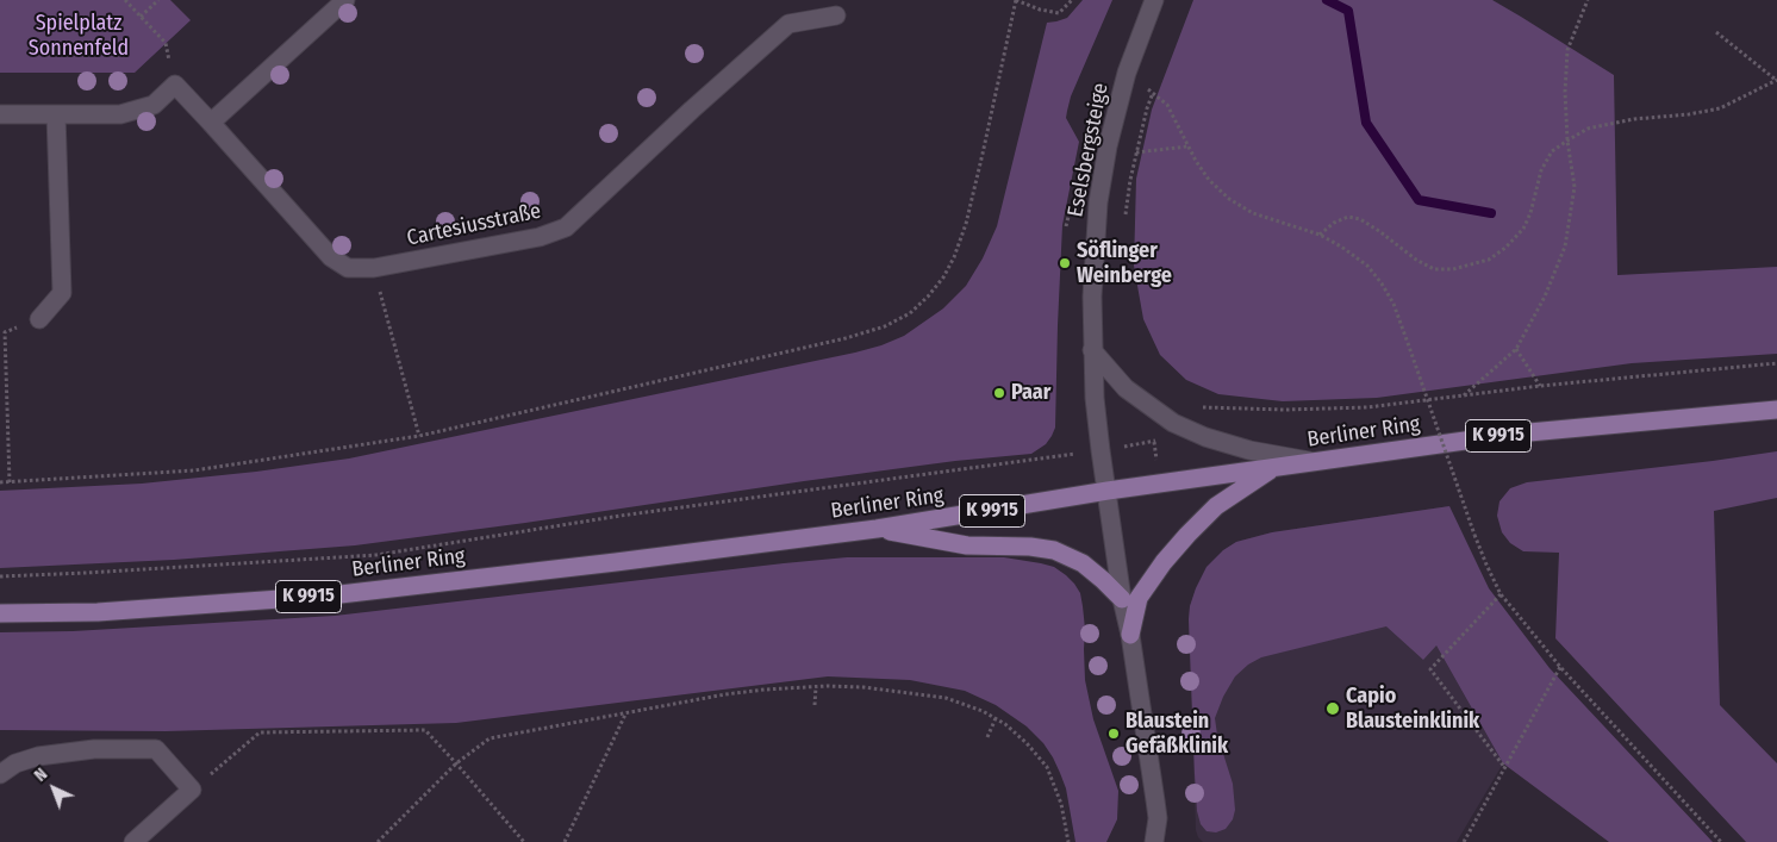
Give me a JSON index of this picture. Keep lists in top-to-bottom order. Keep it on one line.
{"streets":{"main road":["Berliner Ring","K 9915"],"street":["Eselsbergsteige","Cartesiusstraße"]},"crossings":[["Eselsbergsteige","Berliner Ring"]],"parks":["Spielplatz Sonnenfeld"],"places":["Söflinger Weinberge","Paar","Capio Blausteinklinik","Blaustein Gefäßklinik"],"north":"top left"}
